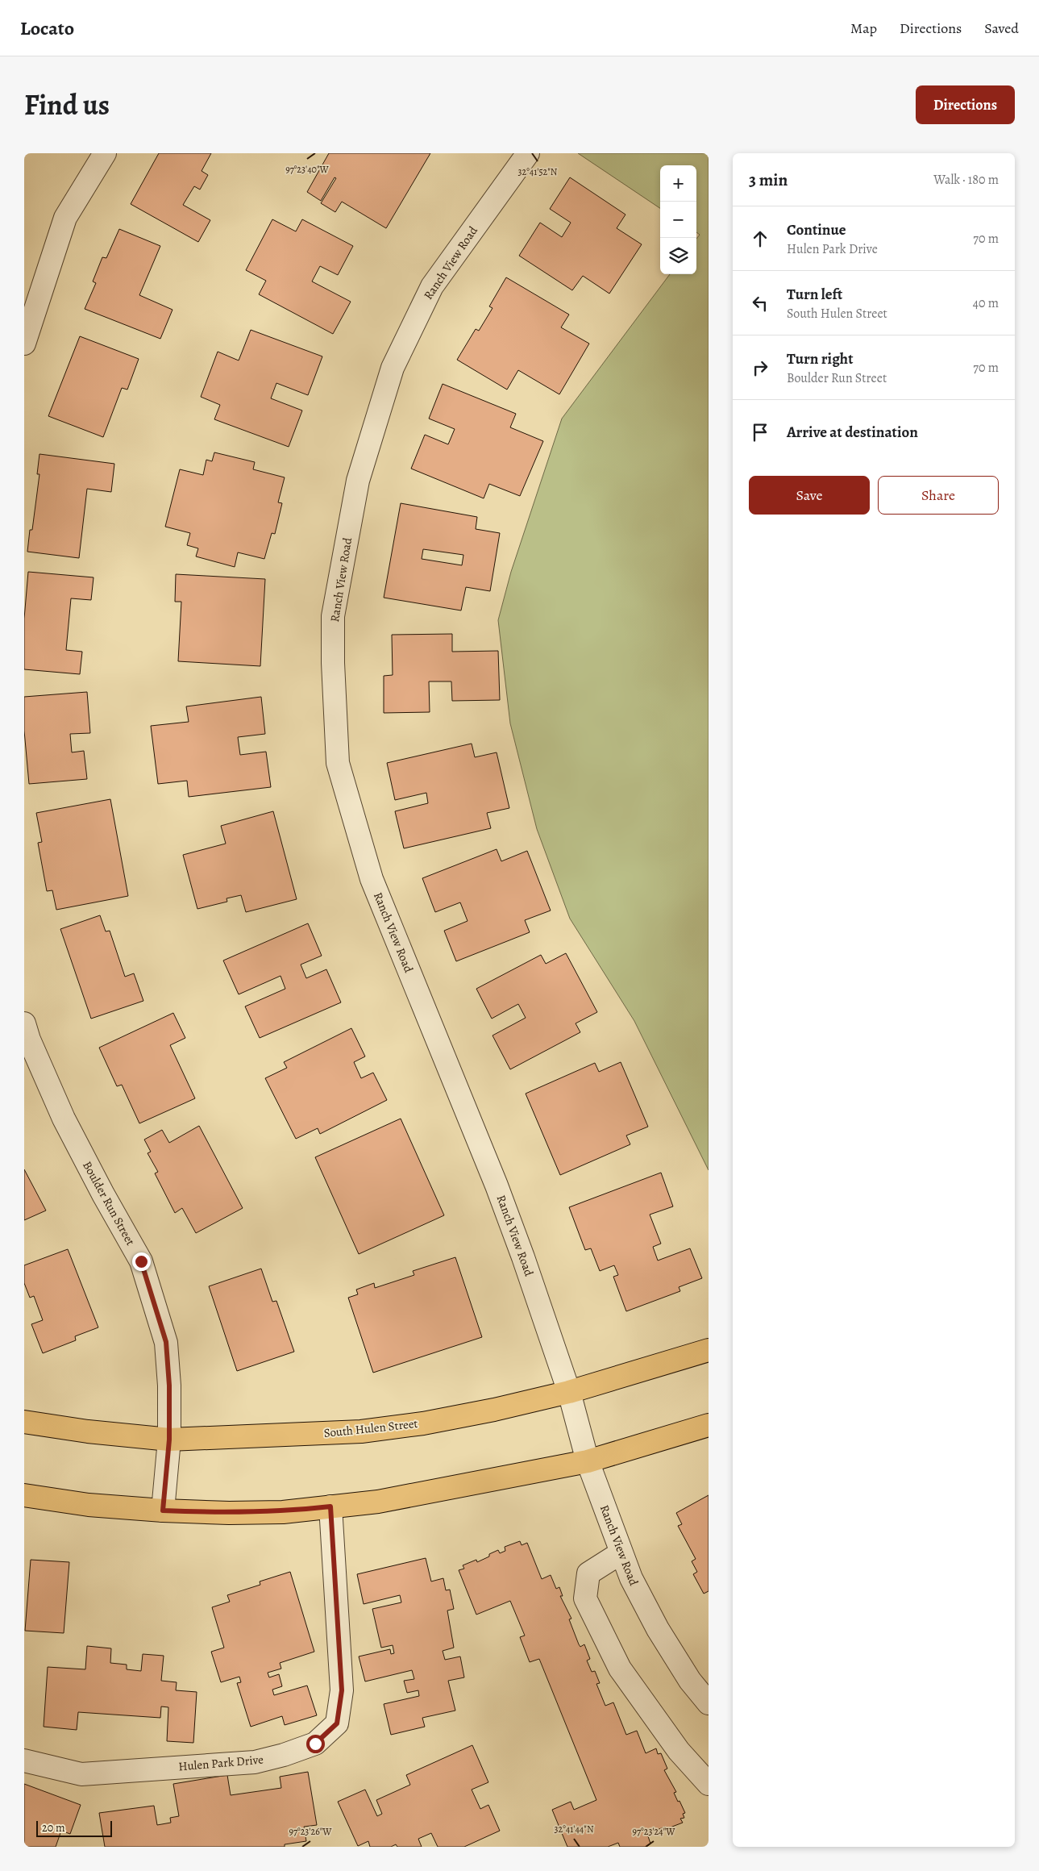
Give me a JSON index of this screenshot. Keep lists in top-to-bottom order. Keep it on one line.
{"streets":{"main road":["South Hulen Street"],"street":["Ranch View Road","Boulder Run Street","Hulen Park Drive"]},"crossings":[["Ranch View Road","South Hulen Street"],["Boulder Run Street","South Hulen Street"]],"scale_bar":"20 m","page":{"header":"Locato","nav":["Map","Directions","Saved"],"title":"Find us","buttons":["Directions",["Save","Share"]],"heading":["3 min","Walk · 180 m"],"map_buttons":["+","−"],"list":[["Continue","Hulen Park Drive","70 m"],["Turn left","South Hulen Street","40 m"],["Turn right","Boulder Run Street","70 m"],"Arrive at destination"],"scale":"20 m"},"coordinates":["97°23'40\"W","32°41'52\"N","32°41'44\"N","97°23'26\"W","97°23'24\"W"]}
